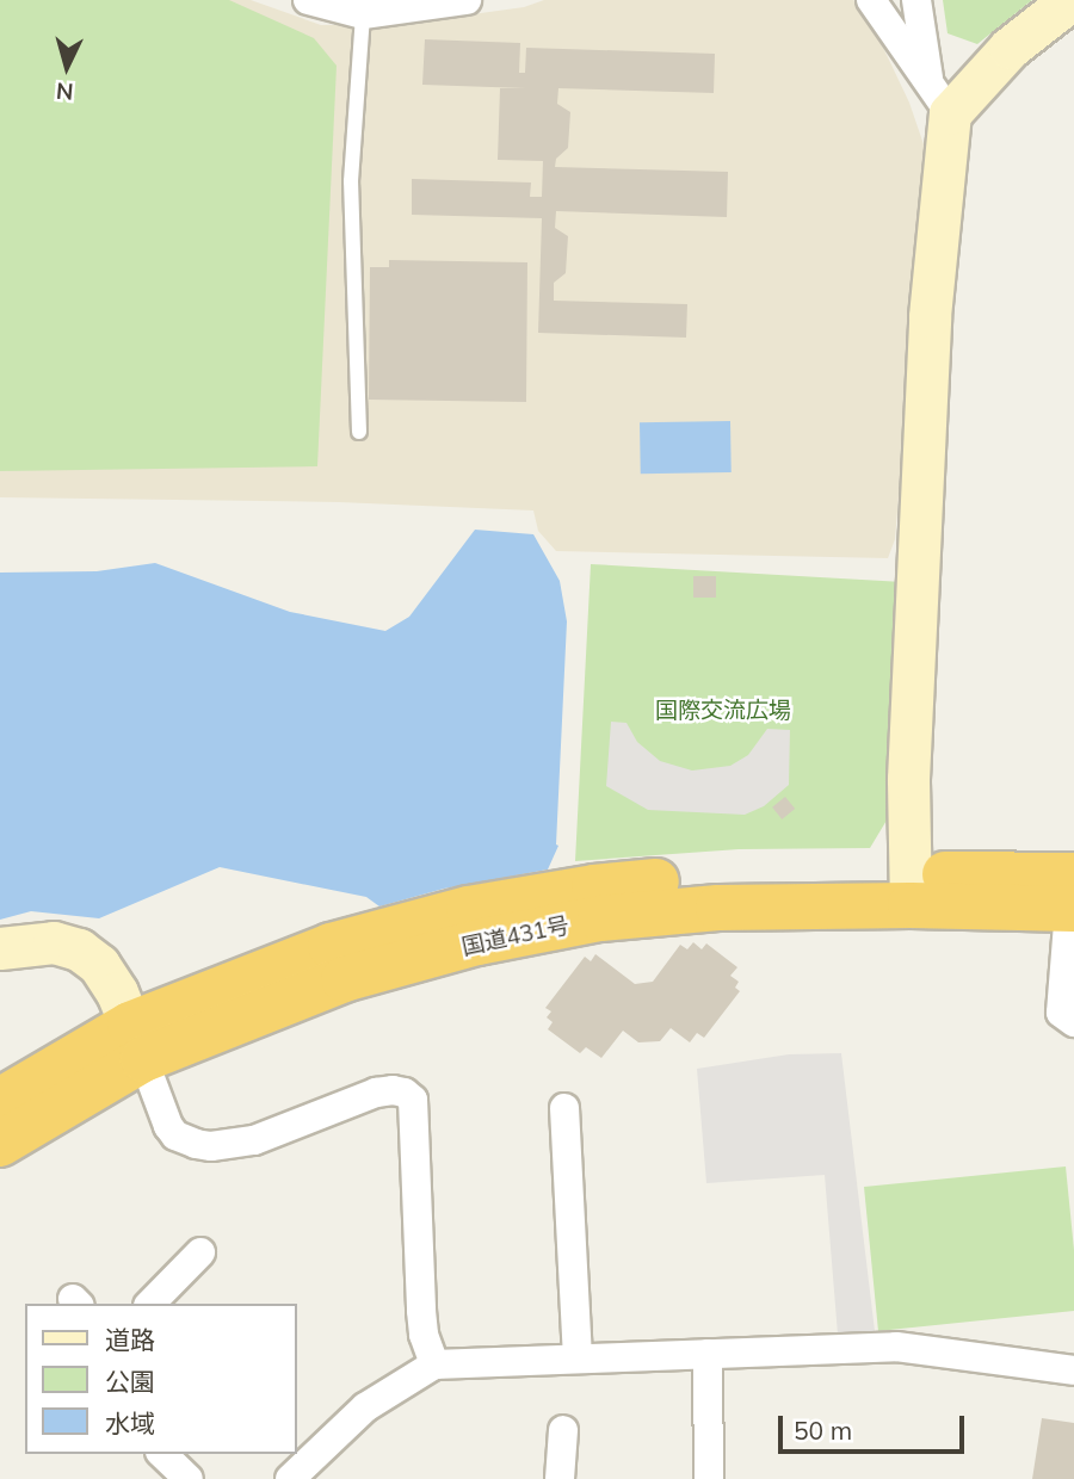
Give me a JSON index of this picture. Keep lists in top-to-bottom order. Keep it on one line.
{"streets":{"highway":["国道431号"]},"parks":["国際交流広場"],"legend":["道路","公園","水域"],"scale_bar":"50 m","north":"bottom"}
